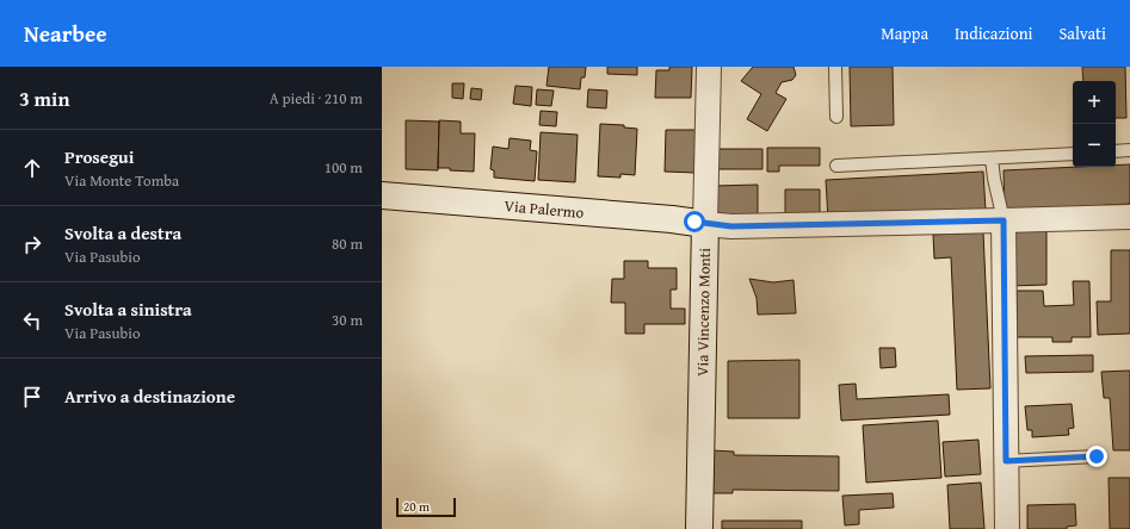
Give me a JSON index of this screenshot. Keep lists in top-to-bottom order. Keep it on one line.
{"streets":{"street":["Via Palermo","Via Vincenzo Monti"]},"crossings":[["Via Palermo","Via Vincenzo Monti"]],"scale_bar":"20 m","page":{"header":"Nearbee","nav":["Mappa","Indicazioni","Salvati"],"heading":["3 min","A piedi · 210 m"],"map_buttons":["+","−"],"list":[["Prosegui","Via Monte Tomba","100 m"],["Svolta a destra","Via Pasubio","80 m"],["Svolta a sinistra","Via Pasubio","30 m"],"Arrivo a destinazione"],"scale":"20 m"}}
